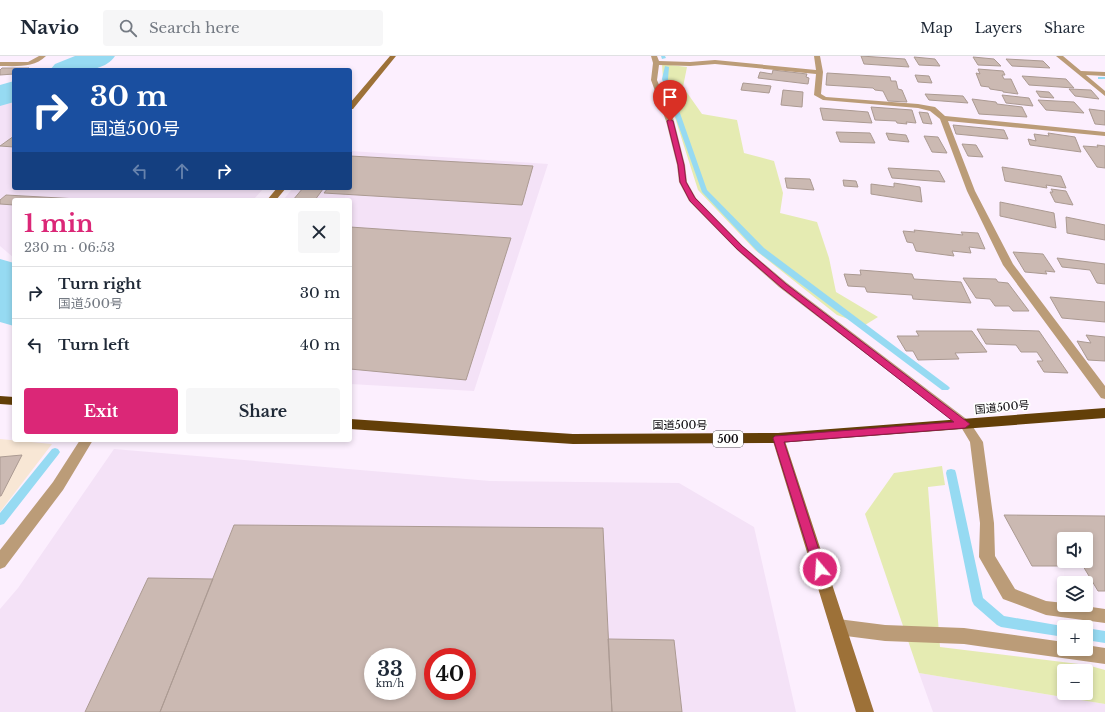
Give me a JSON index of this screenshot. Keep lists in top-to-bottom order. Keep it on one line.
{"streets":{"highway":["国道500号","500"]},"page":{"header":"Navio","search":"Search here","nav":["Map","Layers","Share"],"turn":["30 m","国道500号"],"heading":["1 min","230 m · 06:53"],"list":[{"name":"Turn right","note":"国道500号","value":"30 m"},{"name":"Turn left","value":"40 m"}],"buttons":["Exit","Share"],"map_buttons":["+","−"],"speed":"33 km/h","limit":"40"}}
